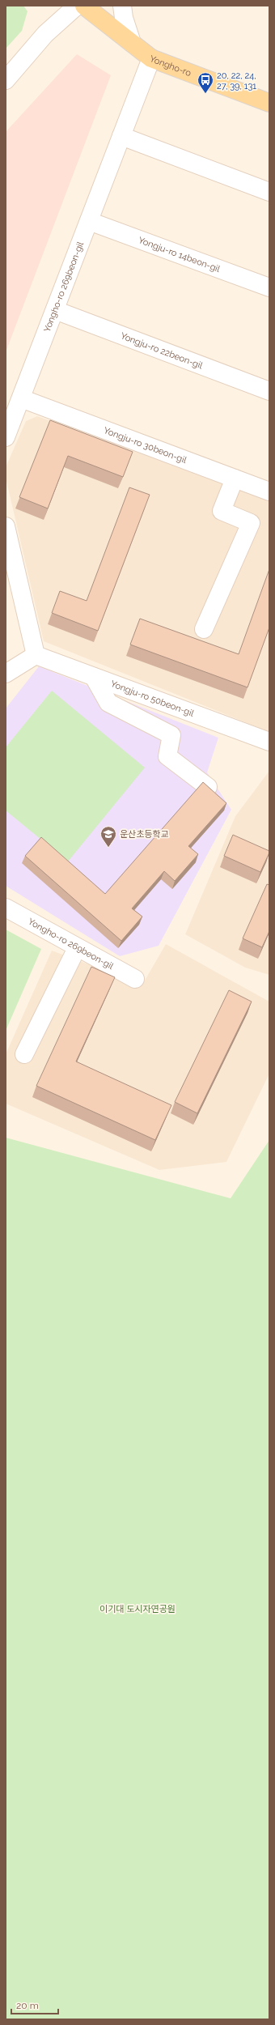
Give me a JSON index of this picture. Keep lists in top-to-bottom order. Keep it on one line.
{"streets":{"main road":["Yongho-ro"],"street":["Yongju-ro 14beon-gil","Yongho-ro 269beon-gil","Yongju-ro 22beon-gil","Yongju-ro 30beon-gil","Yongju-ro 50beon-gil"]},"crossings":[["Yongho-ro","Yongho-ro 269beon-gil"],["Yongju-ro 14beon-gil","Yongho-ro 269beon-gil"],["Yongho-ro 269beon-gil","Yongju-ro 22beon-gil"],["Yongho-ro 269beon-gil","Yongju-ro 30beon-gil"]],"parks":["이기대 도시자연공원"],"places":{"bus stop":["20, 22, 24, 27, 39, 131"],"school or university":["운산초등학교"]},"scale_bar":"20 m"}
